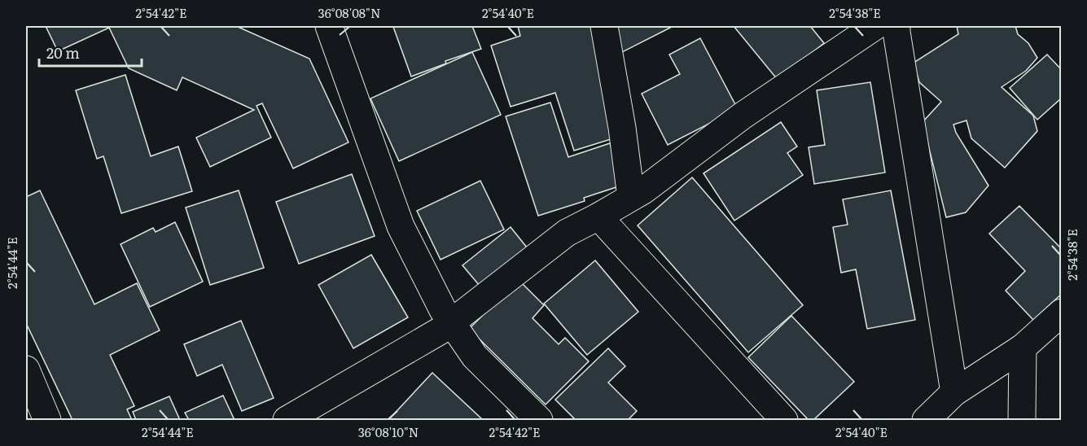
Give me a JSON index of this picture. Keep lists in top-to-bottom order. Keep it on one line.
{"scale_bar":"20 m","coordinates":["2°54'42\"E","36°08'08\"N","2°54'40\"E","2°54'38\"E","2°54'44\"E","36°08'10\"N"]}
